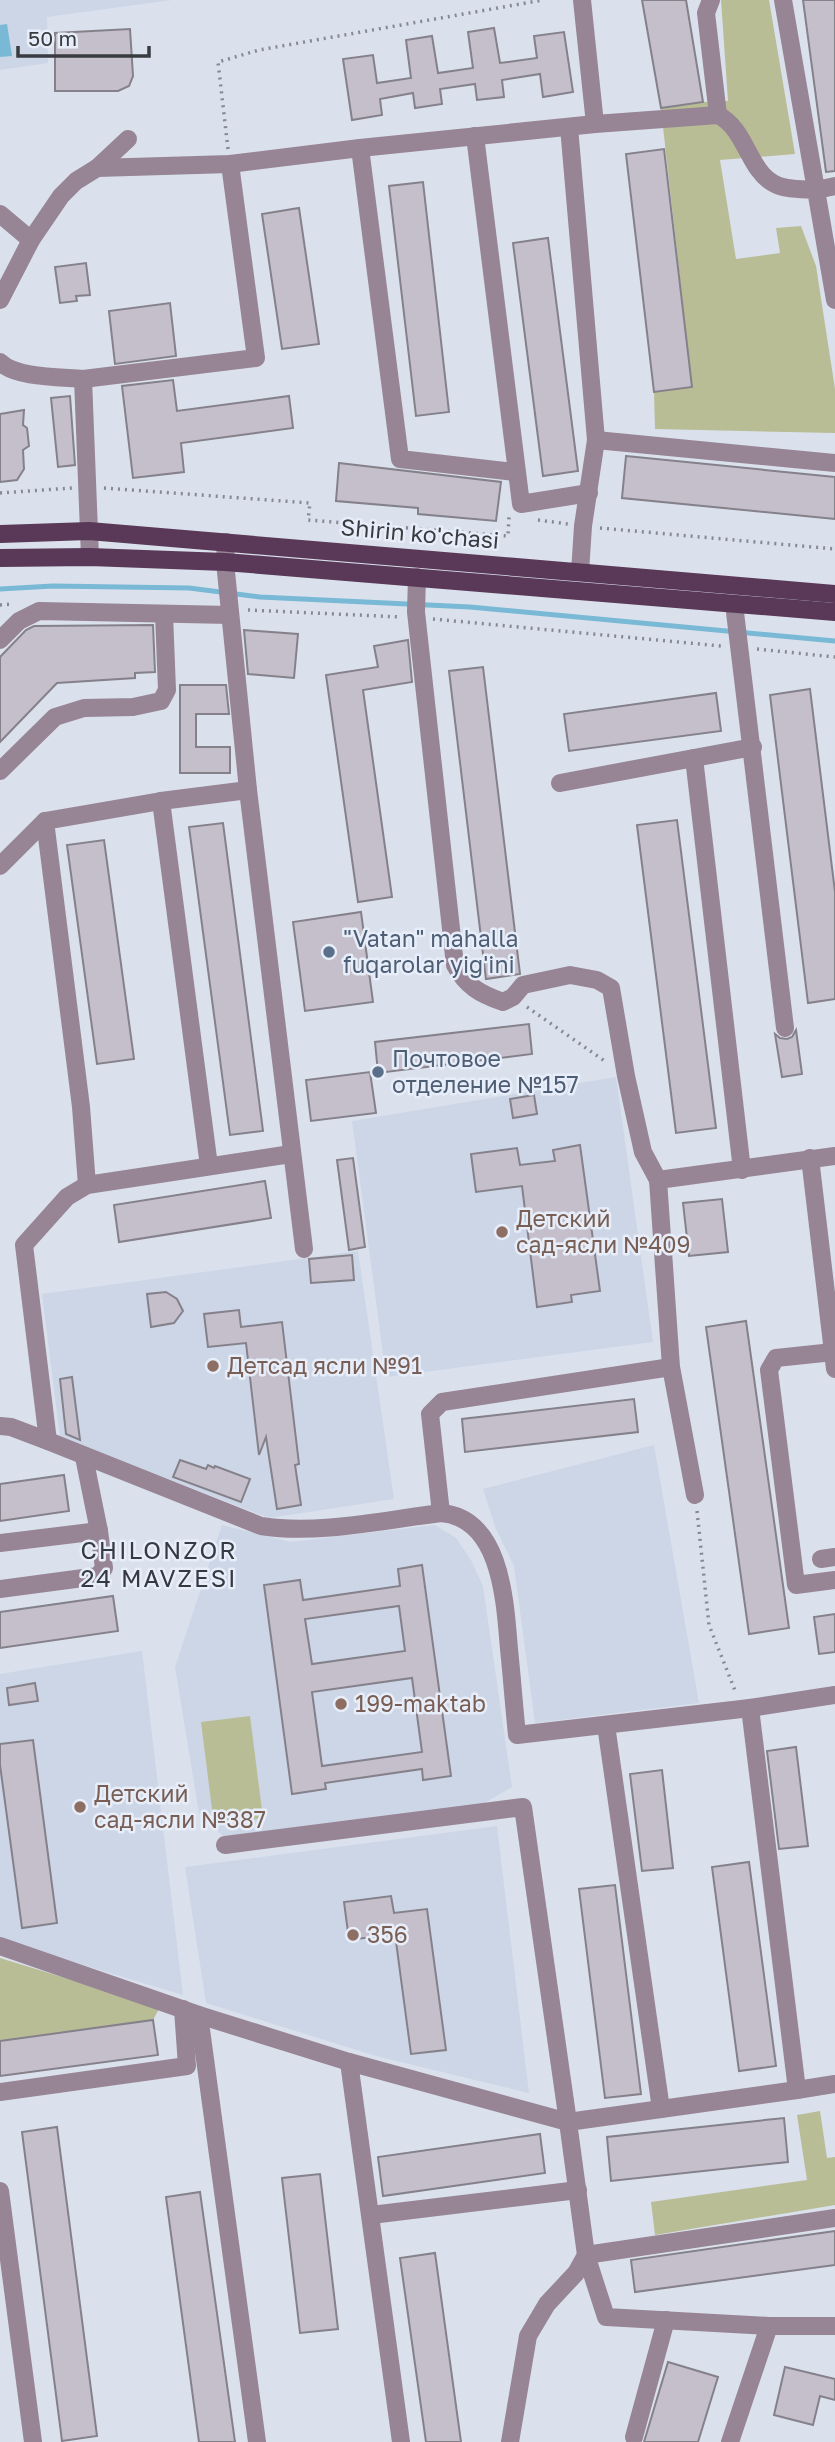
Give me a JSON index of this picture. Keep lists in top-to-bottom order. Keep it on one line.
{"streets":{"main road":["Shirin ko'chasi"]},"districts":["CHILONZOR 24 MAVZESI"],"places":["\"Vatan\" mahalla fuqarolar yig'ini","Почтовое отделение №157","Детский сад-ясли №409","Детсад ясли №91","199-maktab","Детский сад-ясли №387","356"],"scale_bar":"50 m"}
